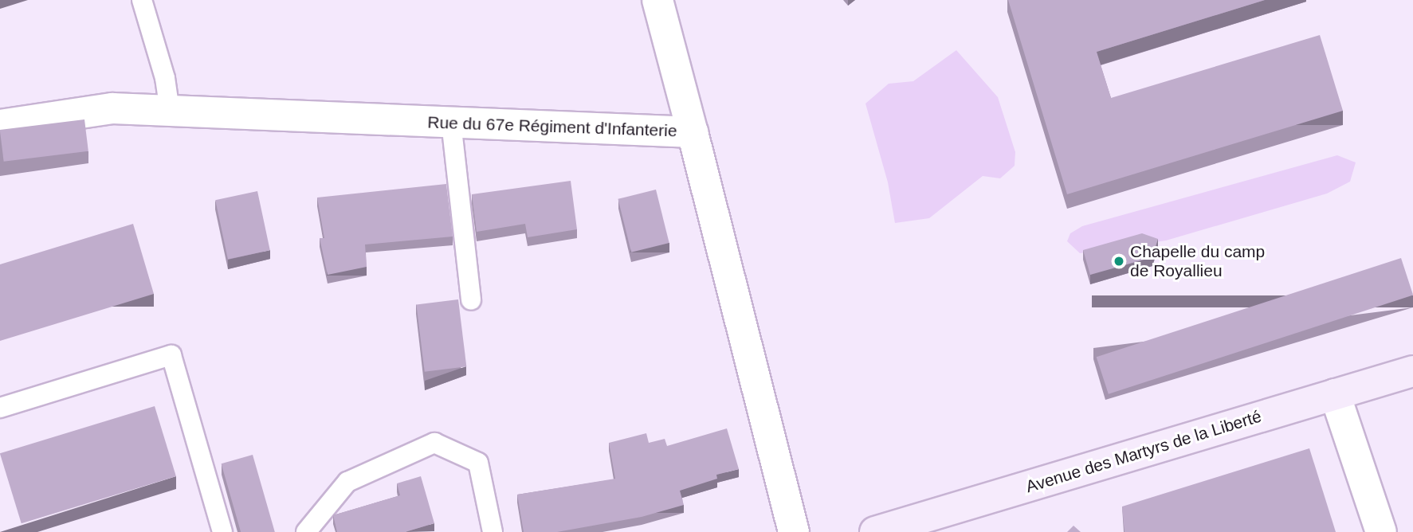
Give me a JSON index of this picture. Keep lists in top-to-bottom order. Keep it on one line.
{"streets":{"street":["Rue du 67e Régiment d'Infanterie","Avenue des Martyrs de la Liberté"]},"places":["Chapelle du camp de Royallieu"]}
